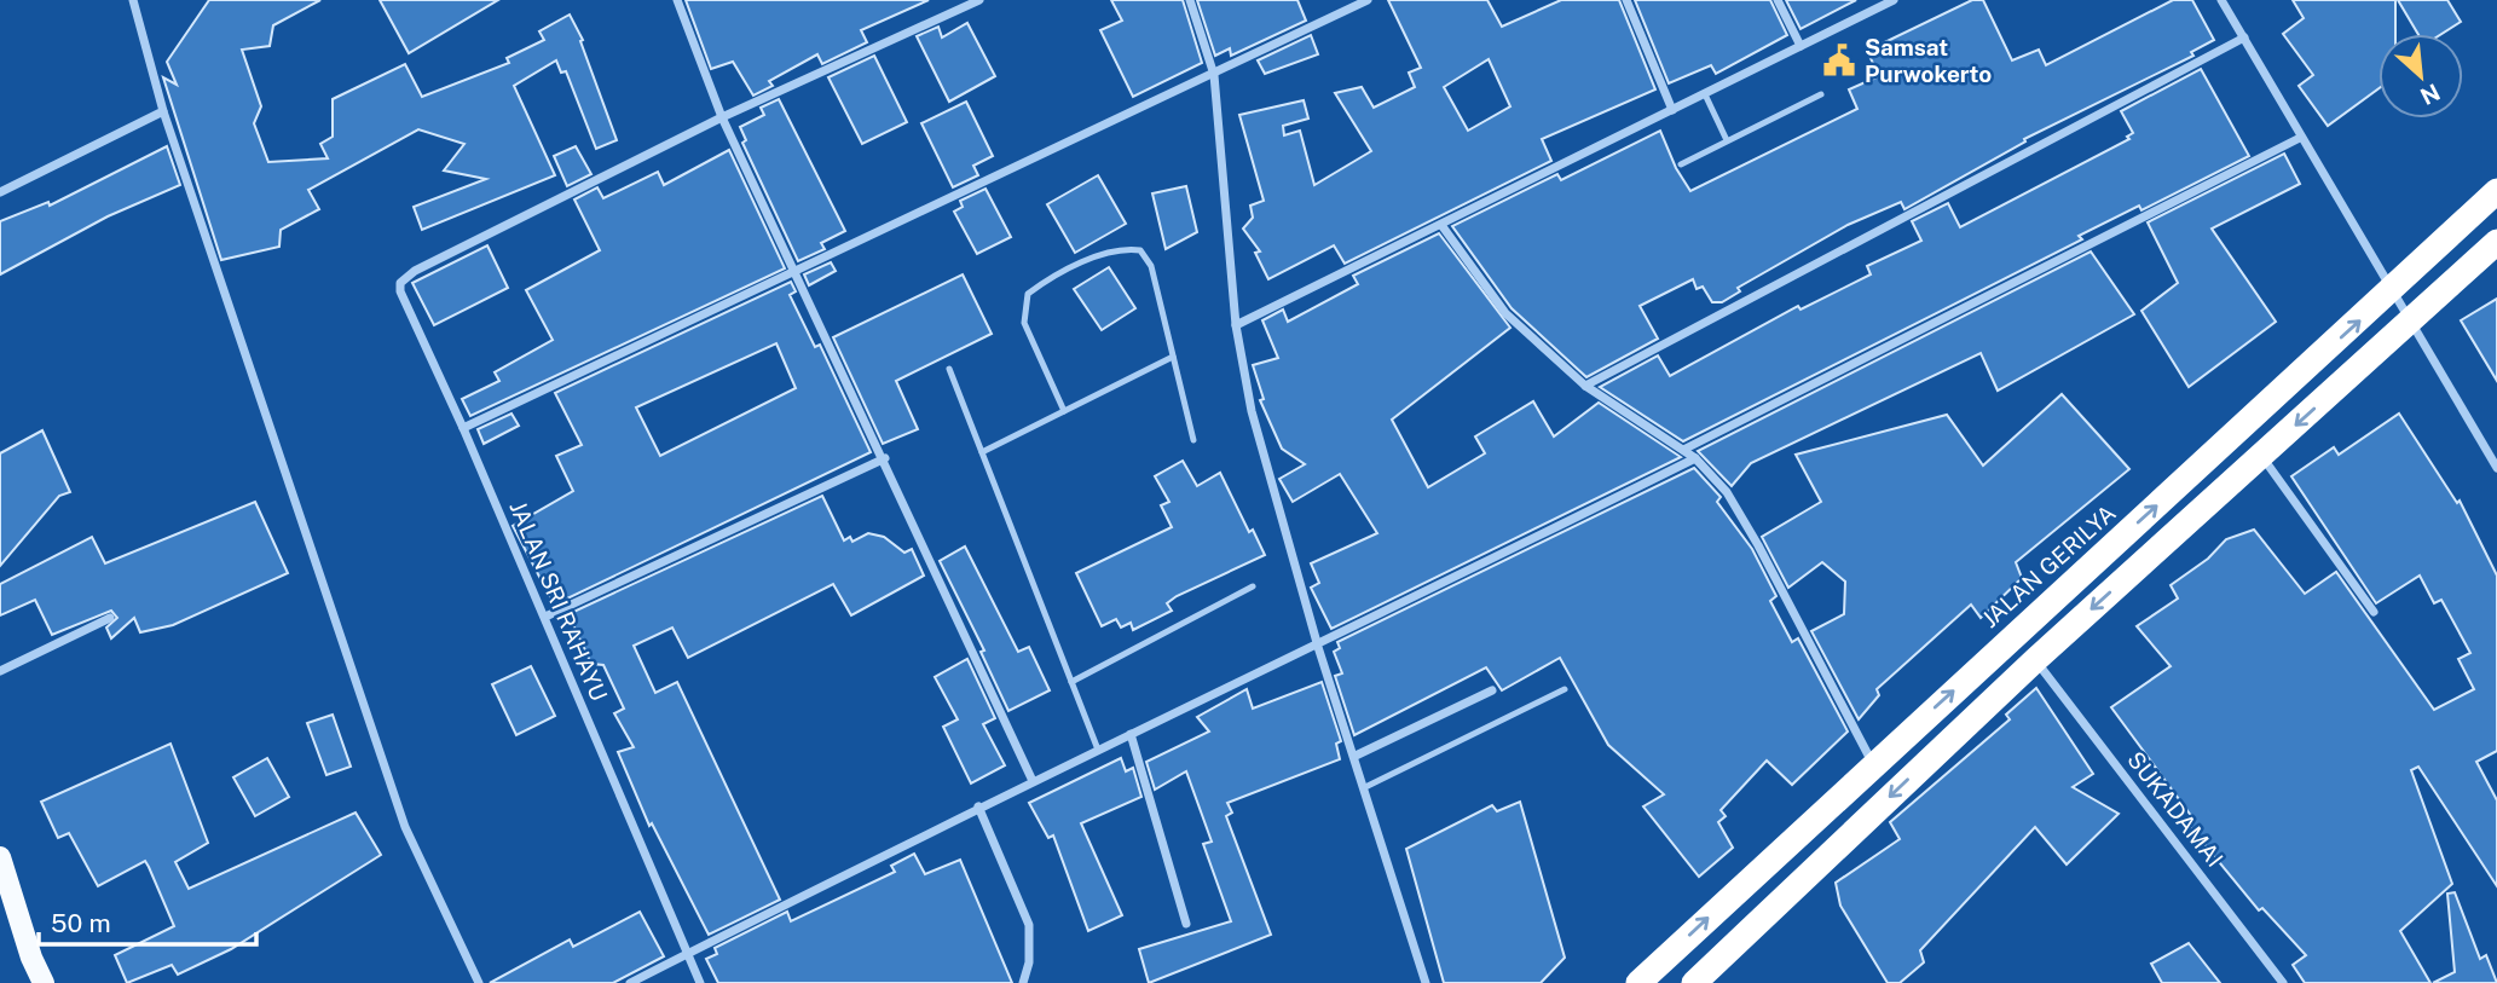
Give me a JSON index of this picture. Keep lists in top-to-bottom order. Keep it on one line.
{"streets":{"highway":["JALAN GERILYA"],"street":["JALAN SRI RAHAYU","SUKADAMAI"]},"places":{"public building":["Samsat Purwokerto"]},"scale_bar":"50 m","north":"bottom right"}
